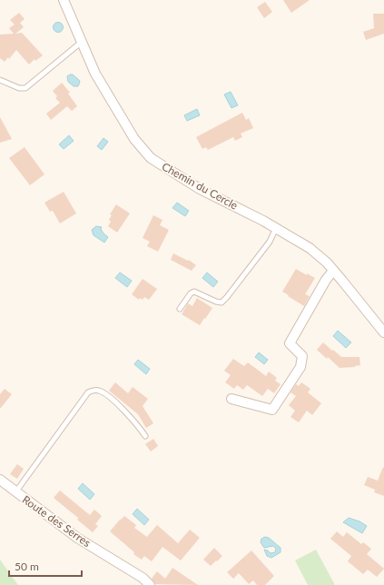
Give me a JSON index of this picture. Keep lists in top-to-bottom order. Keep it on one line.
{"streets":{"street":["Chemin du Cercle","Route des Serres"]},"scale_bar":"50 m"}
